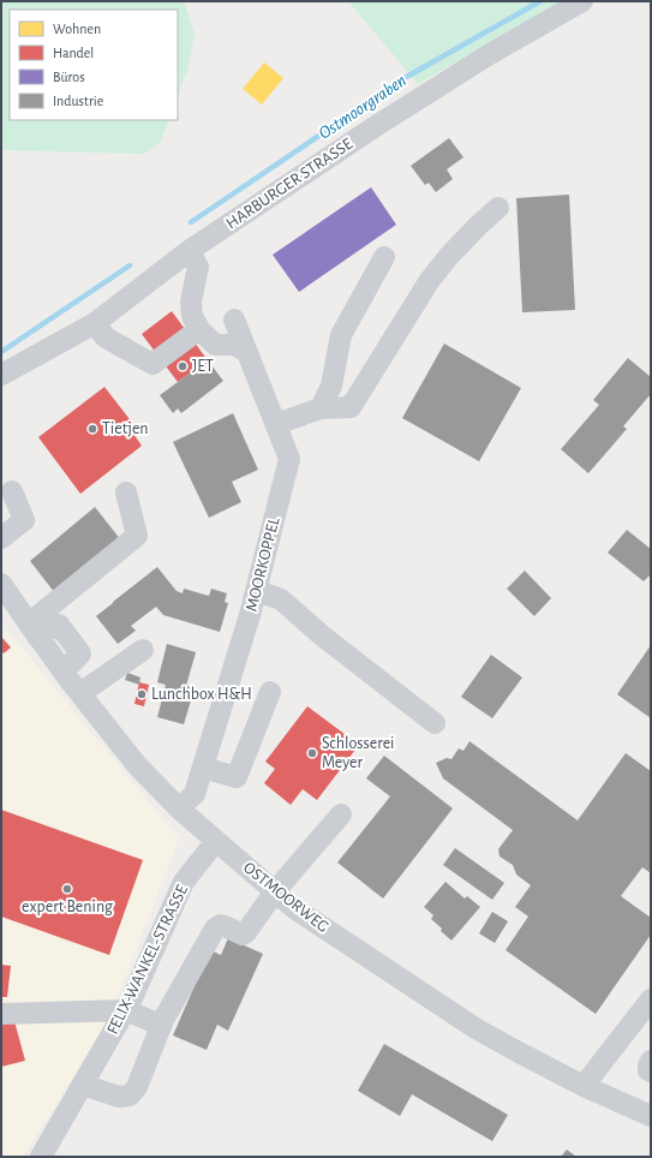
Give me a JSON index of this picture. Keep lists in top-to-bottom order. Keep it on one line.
{"streets":{"street":["HARBURGER STRASSE","MOORKOPPEL","OSTMOORWEG","FELIX-WANKEL-STRASSE"]},"crossings":[["MOORKOPPEL","OSTMOORWEG"],["OSTMOORWEG","FELIX-WANKEL-STRASSE"]],"water":["Ostmoorgraben"],"places":["JET","Tietjen","Lunchbox H&H","Schlosserei Meyer","expert Bening"],"legend":["Wohnen","Handel","Büros","Industrie"]}
